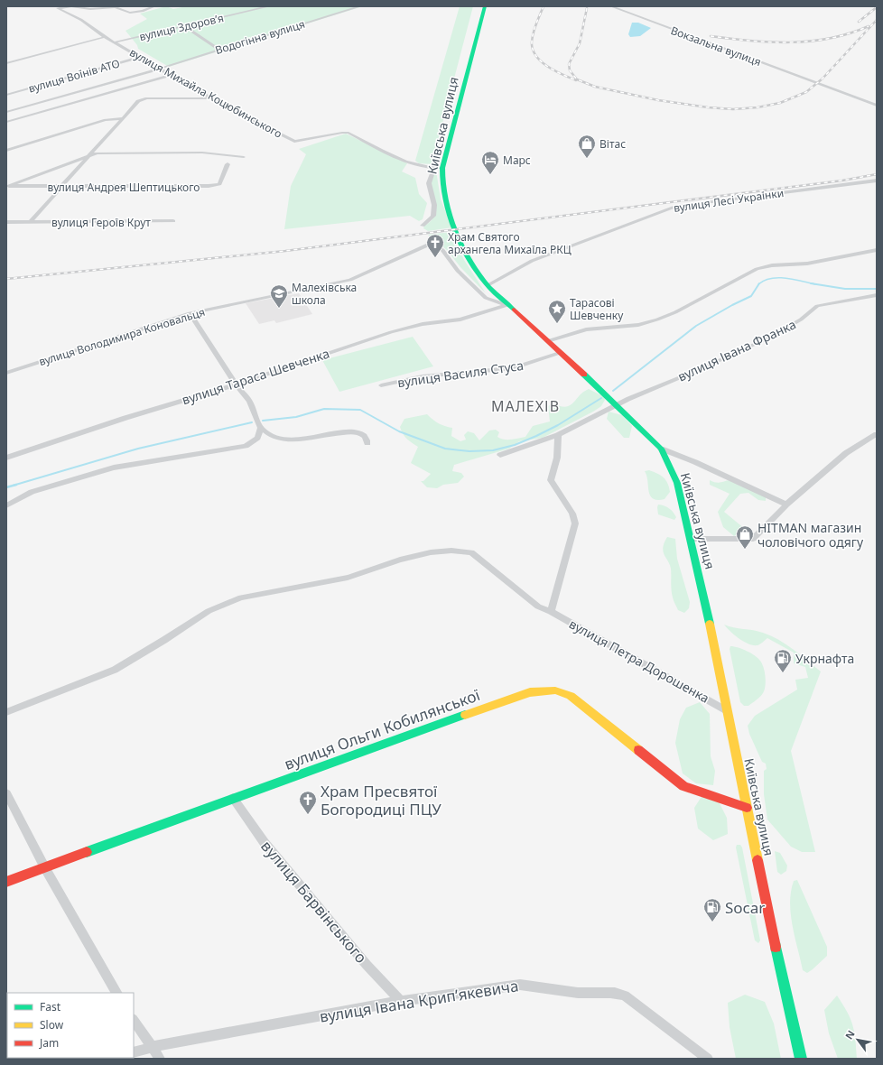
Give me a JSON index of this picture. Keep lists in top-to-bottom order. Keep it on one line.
{"streets":{"main road":["Київська вулиця","вулиця Ольги Кобилянської"],"street":["вулиця Здоровʼя","Водогінна вулиця","Вокзальна вулиця","вулиця Воїнів АТО","вулиця Михайла Коцюбинського","вулиця Андрея Шептицького","вулиця Лесі Українки","вулиця Героїв Крут","вулиця Володимира Коновальця","вулиця Івана Франка","вулиця Василя Стуса","вулиця Тараса Шевченка","вулиця Петра Дорошенка","вулиця Барвінського","вулиця Івана Крипʼякевича"]},"crossings":[["вулиця Здоровʼя","вулиця Михайла Коцюбинського"],["Водогінна вулиця","вулиця Михайла Коцюбинського"],["вулиця Воїнів АТО","вулиця Михайла Коцюбинського"],["вулиця Михайла Коцюбинського","Київська вулиця"],["вулиця Михайла Коцюбинського","вулиця Героїв Крут"],["Київська вулиця","вулиця Лесі Українки"],["Київська вулиця","вулиця Володимира Коновальця"],["Київська вулиця","вулиця Івана Франка"],["Київська вулиця","вулиця Василя Стуса"],["Київська вулиця","вулиця Тараса Шевченка"],["Київська вулиця","вулиця Петра Дорошенка"],["Київська вулиця","вулиця Ольги Кобилянської"],["вулиця Андрея Шептицького","вулиця Героїв Крут"],["вулиця Володимира Коновальця","вулиця Тараса Шевченка"],["вулиця Ольги Кобилянської","вулиця Барвінського"],["вулиця Барвінського","вулиця Івана Крипʼякевича"]],"districts":["МАЛЕХІВ"],"places":{"shop":["Вітас","HITMAN магазин чоловічого одягу"],"hotel":["Марс"],"church":["Храм Святого архангела Михаїла РКЦ","Храм Пресвятої Богородиці ПЦУ"],"school or university":["Малехівська школа"],"place":["Тарасові Шевченку"],"fuel station":["Укрнафта","Socar"]},"legend":["Fast","Slow","Jam"],"north":"top left"}
